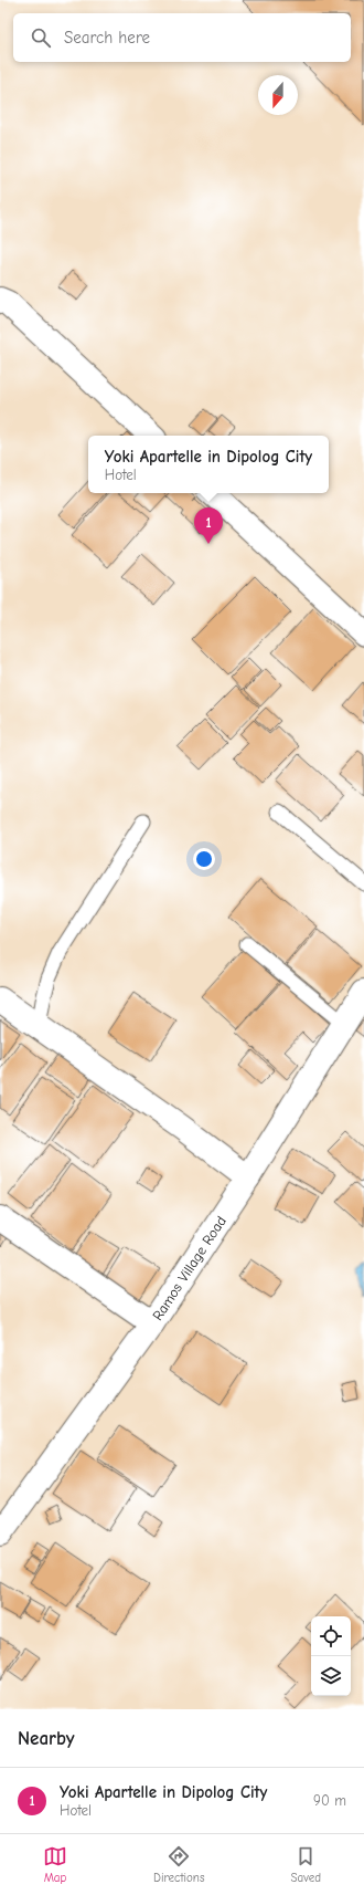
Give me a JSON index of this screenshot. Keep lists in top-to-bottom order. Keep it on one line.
{"streets":{"street":["Ramos Village Road"]},"north":"bottom","page":{"search":"Search here","popup":["Yoki Apartelle in Dipolog City","Hotel"],"pins":"1","heading":"Nearby","list":[{"mark":"1","name":"Yoki Apartelle in Dipolog City","note":"Hotel","value":"90 m"}],"nav":["Map","Directions","Saved"]}}
